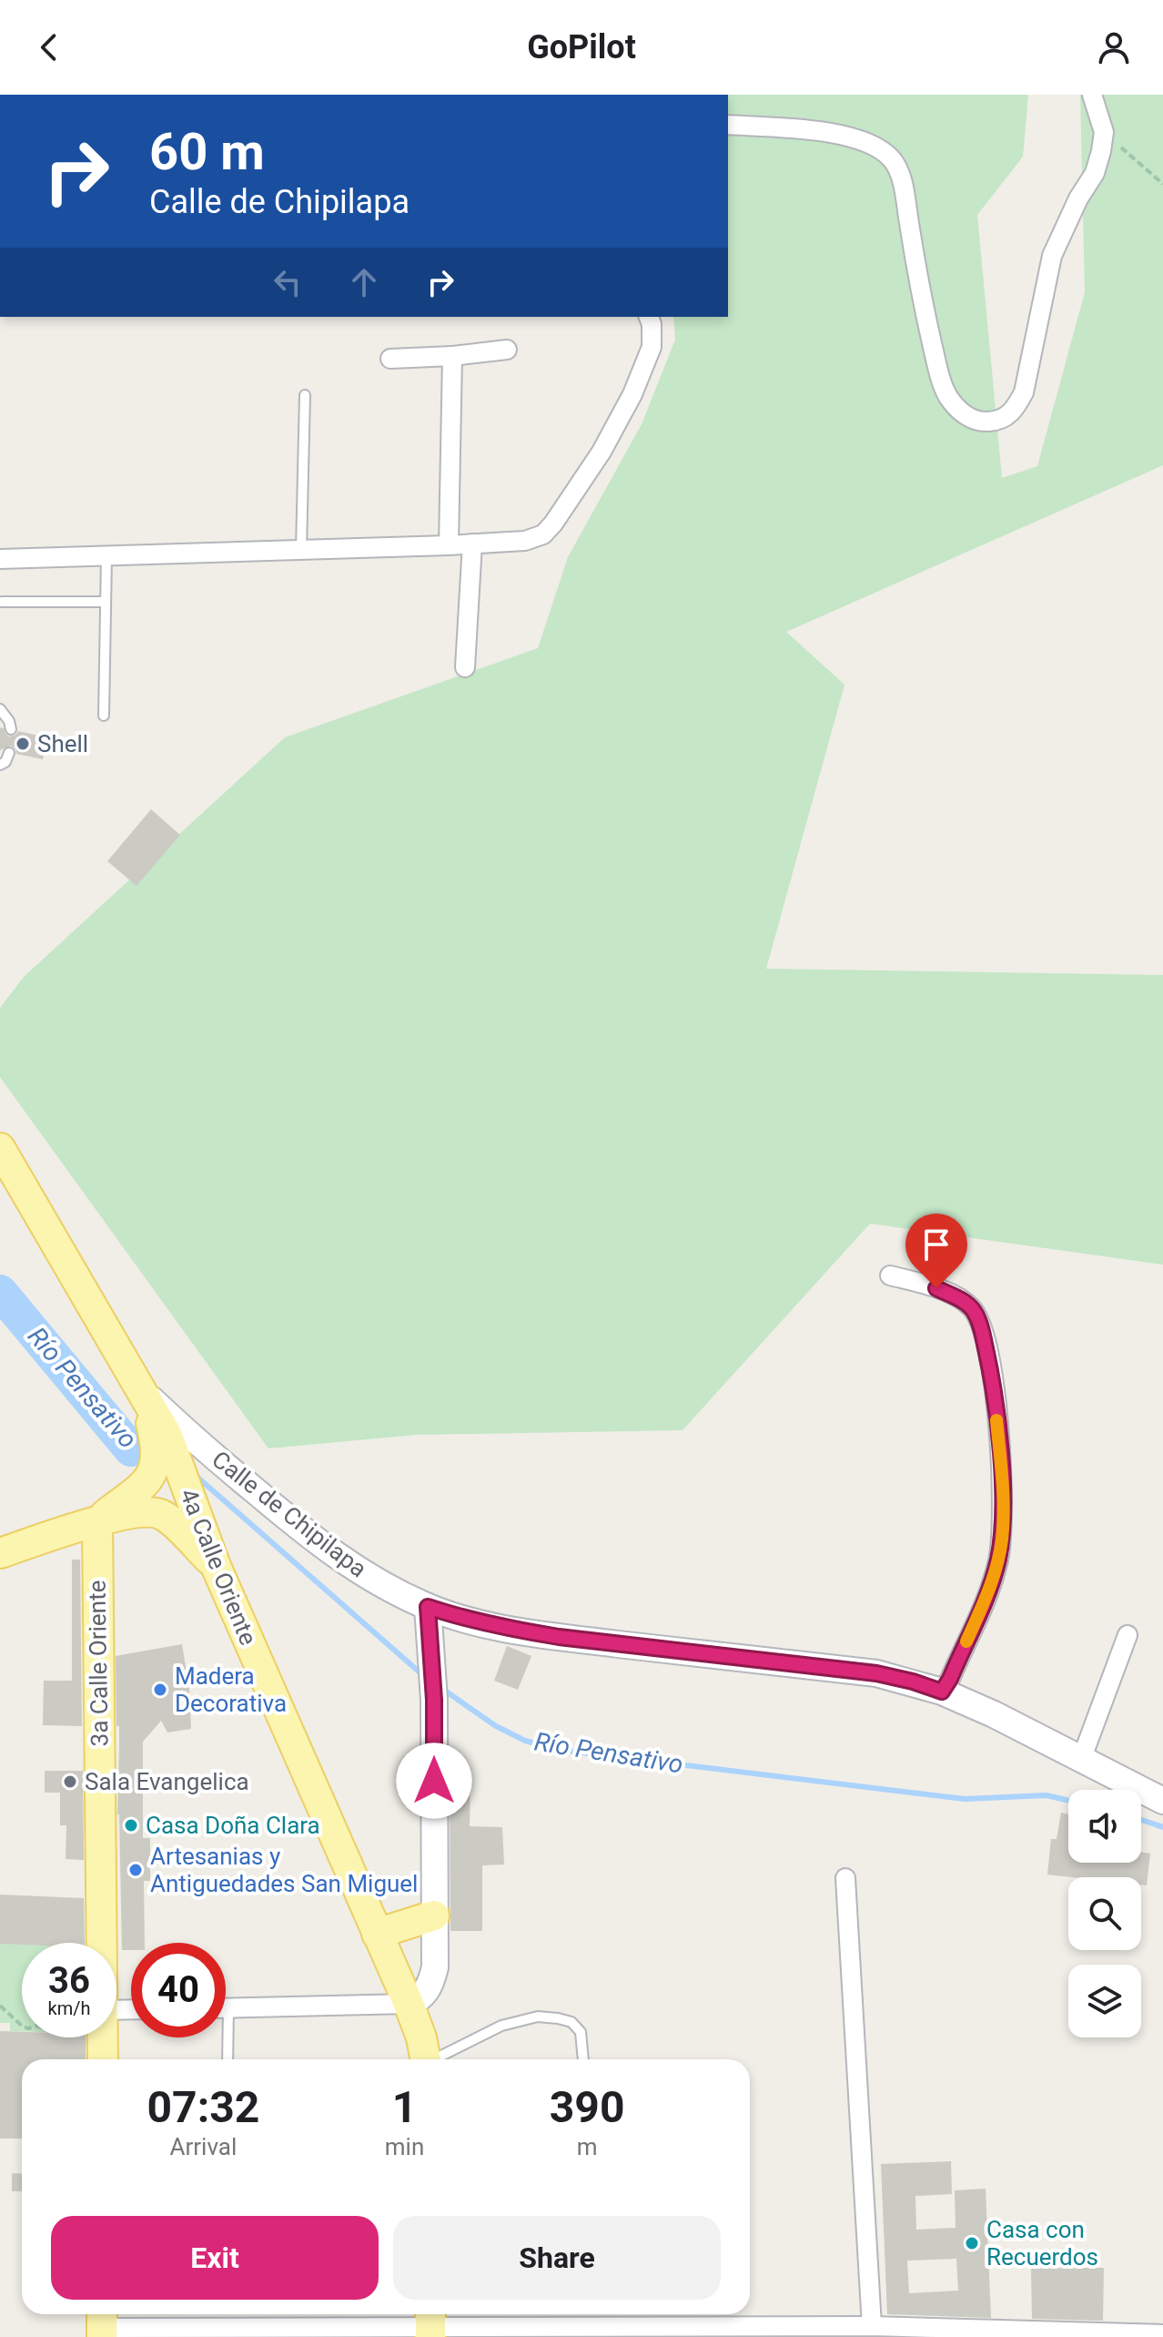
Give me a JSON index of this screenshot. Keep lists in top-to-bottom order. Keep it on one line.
{"streets":{"main road":["Calle de Chipilapa","4a Calle Oriente","3a Calle Oriente"]},"crossings":[["Calle de Chipilapa","4a Calle Oriente"]],"water":["Río Pensativo"],"places":["Shell","Madera Decorativa","Sala Evangelica","Casa Doña Clara","Artesanias y Antiguedades San Miguel","Casa con Recuerdos"],"page":{"header":"GoPilot","turn":["60 m","Calle de Chipilapa"],"speed":"36 km/h","limit":"40","eta":["07:32","Arrival","1","min","390","m"],"buttons":["Exit","Share"]}}
